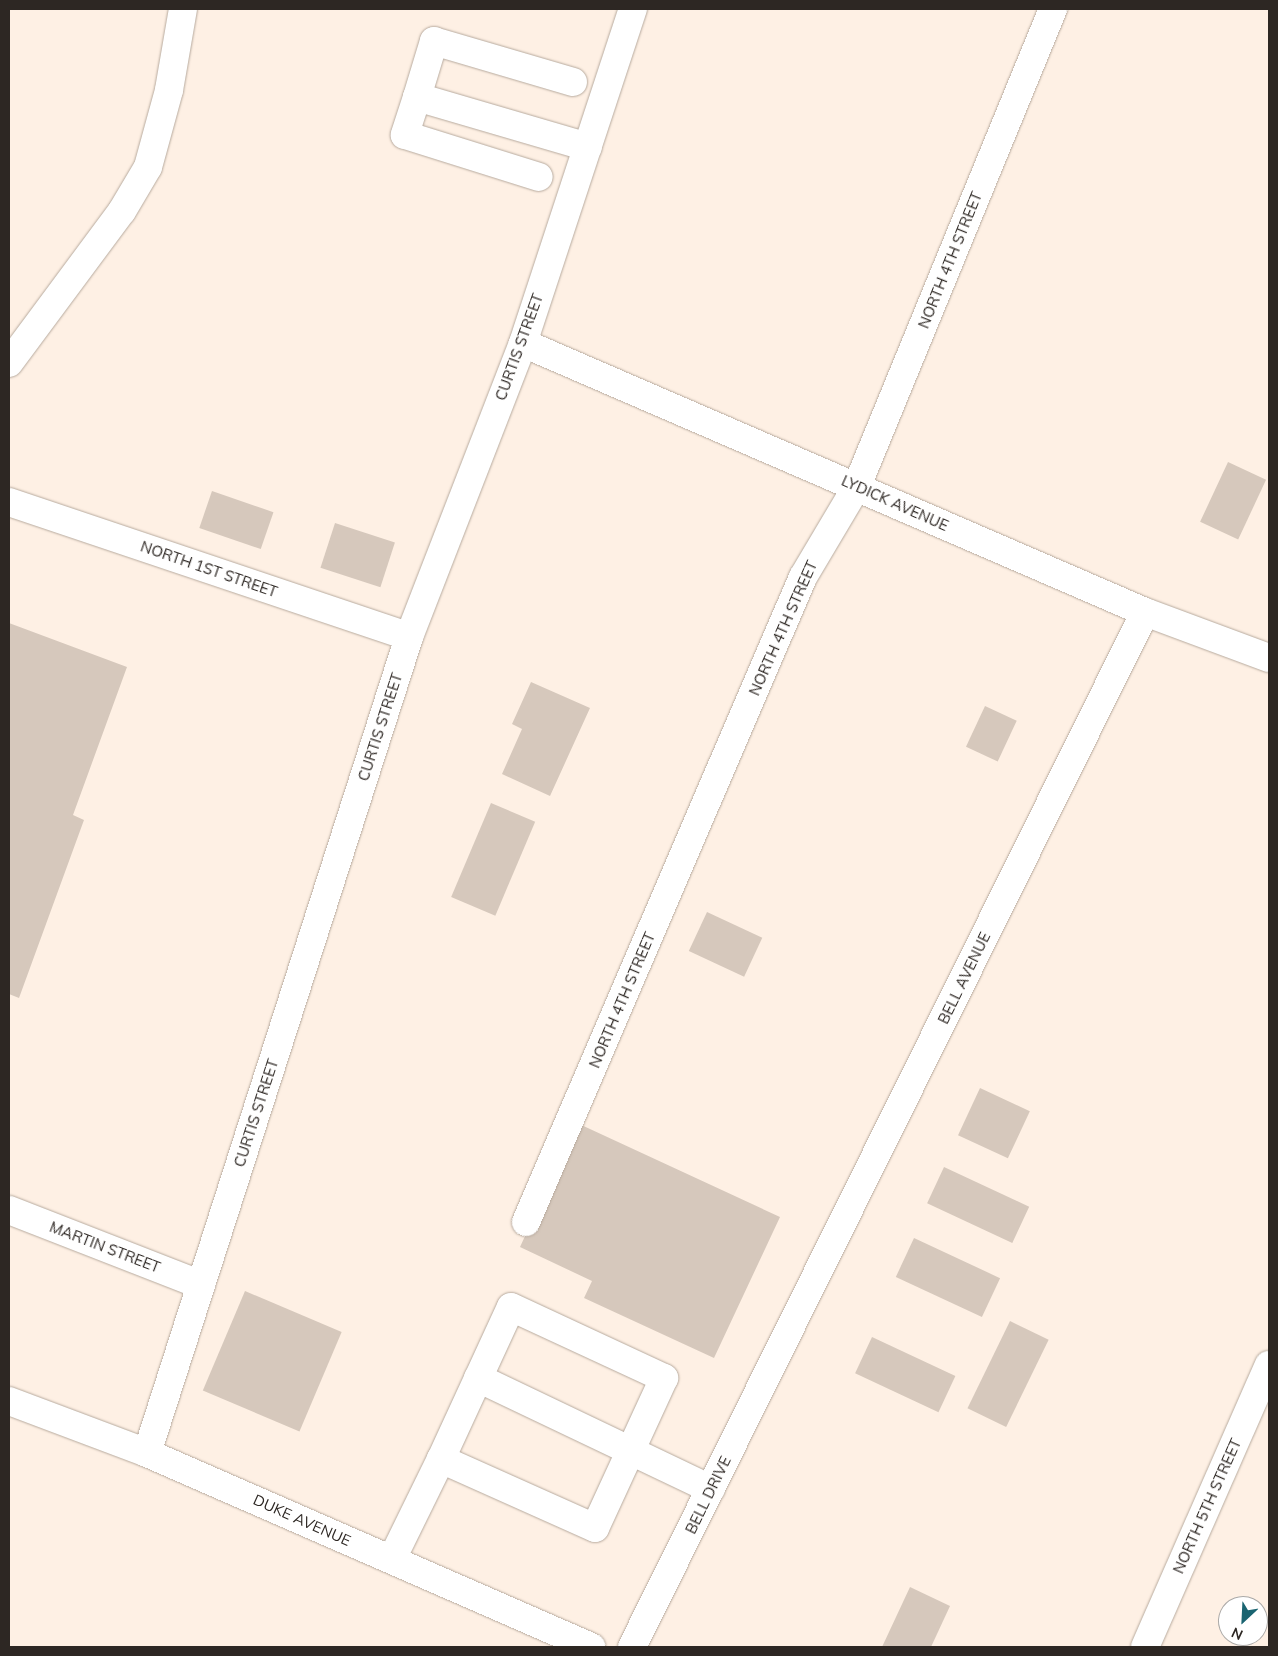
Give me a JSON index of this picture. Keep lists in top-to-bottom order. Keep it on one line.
{"streets":{"street":["NORTH 4TH STREET","CURTIS STREET","LYDICK AVENUE","NORTH 1ST STREET","BELL AVENUE","MARTIN STREET","BELL DRIVE","NORTH 5TH STREET","DUKE AVENUE"]},"crossings":[["NORTH 4TH STREET","LYDICK AVENUE"],["CURTIS STREET","LYDICK AVENUE"],["CURTIS STREET","NORTH 1ST STREET"],["CURTIS STREET","MARTIN STREET"],["CURTIS STREET","DUKE AVENUE"],["LYDICK AVENUE","BELL AVENUE"],["BELL AVENUE","BELL DRIVE"]],"north":"bottom left"}
